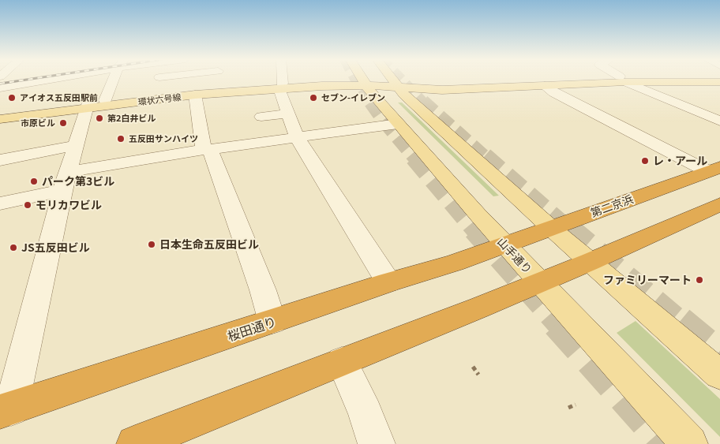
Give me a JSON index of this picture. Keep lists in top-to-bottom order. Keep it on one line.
{"streets":{"highway":["第二京浜","桜田通り"],"main road":["環状六号線","山手通り"]},"crossings":[["環状六号線","山手通り"],["第二京浜","山手通り"],["第二京浜","桜田通り"],["山手通り","桜田通り"]],"places":["アイオス五反田駅前","セブン-イレブン","第2白井ビル","市原ビル","五反田サンハイツ","レ・アール","パーク第3ビル","モリカワビル","日本生命五反田ビル","JS五反田ビル","ファミリーマート"]}
